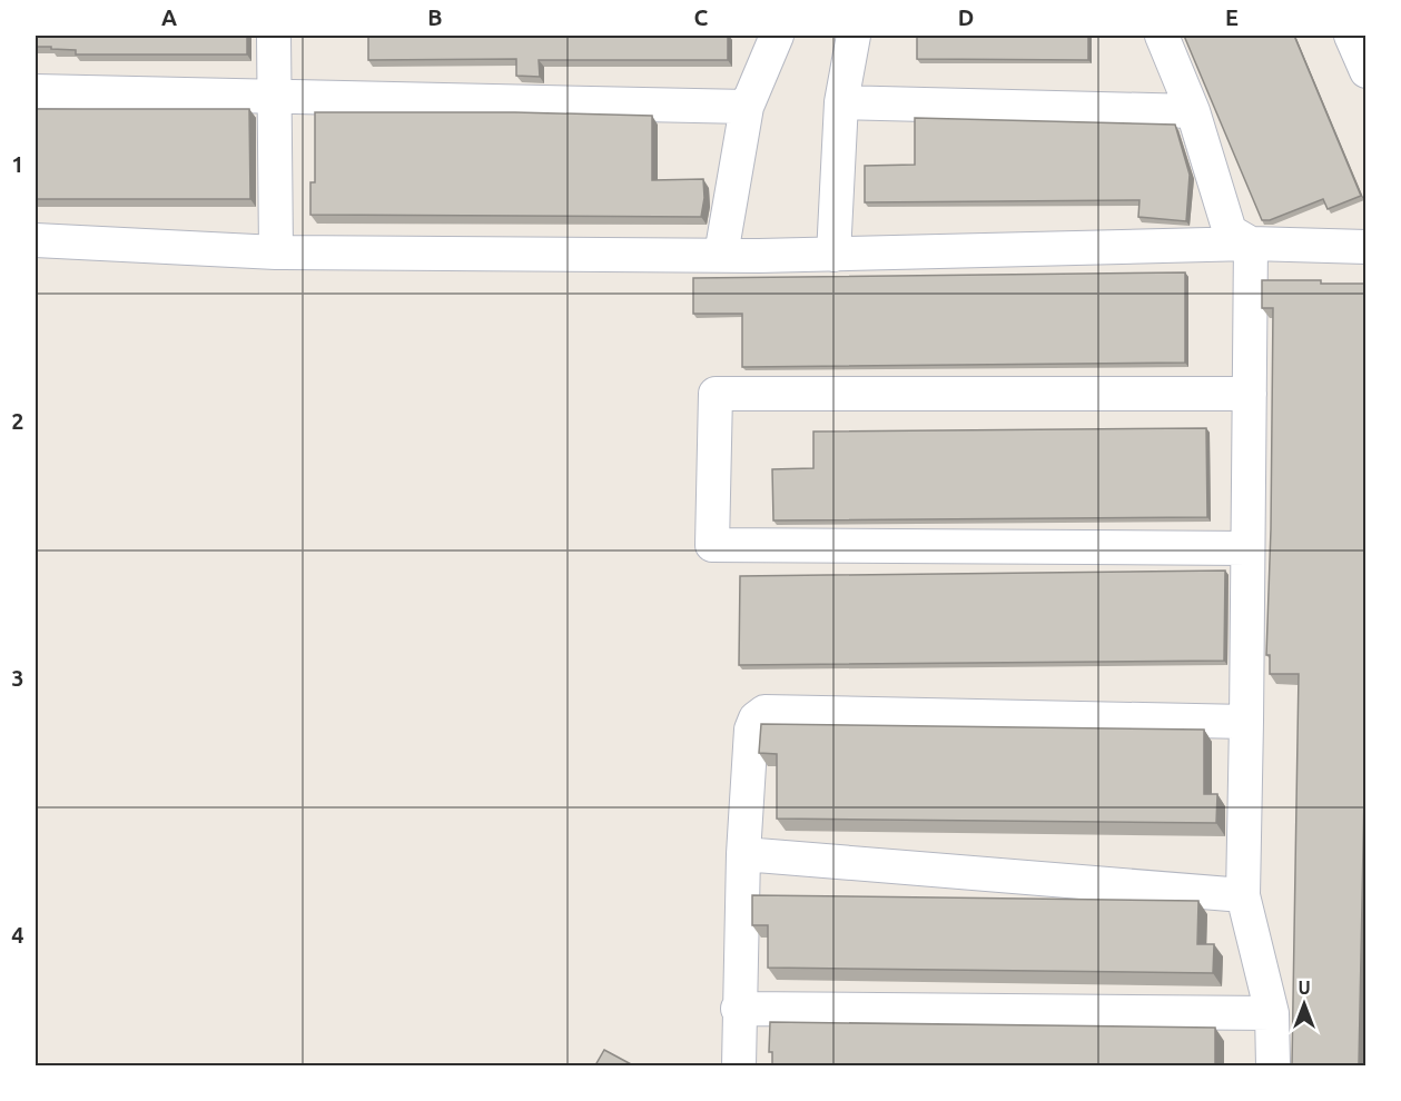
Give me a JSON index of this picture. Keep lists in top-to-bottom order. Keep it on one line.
{"north":"top","grid":{"columns":["A","B","C","D","E"],"rows":["1","2","3","4"]}}
